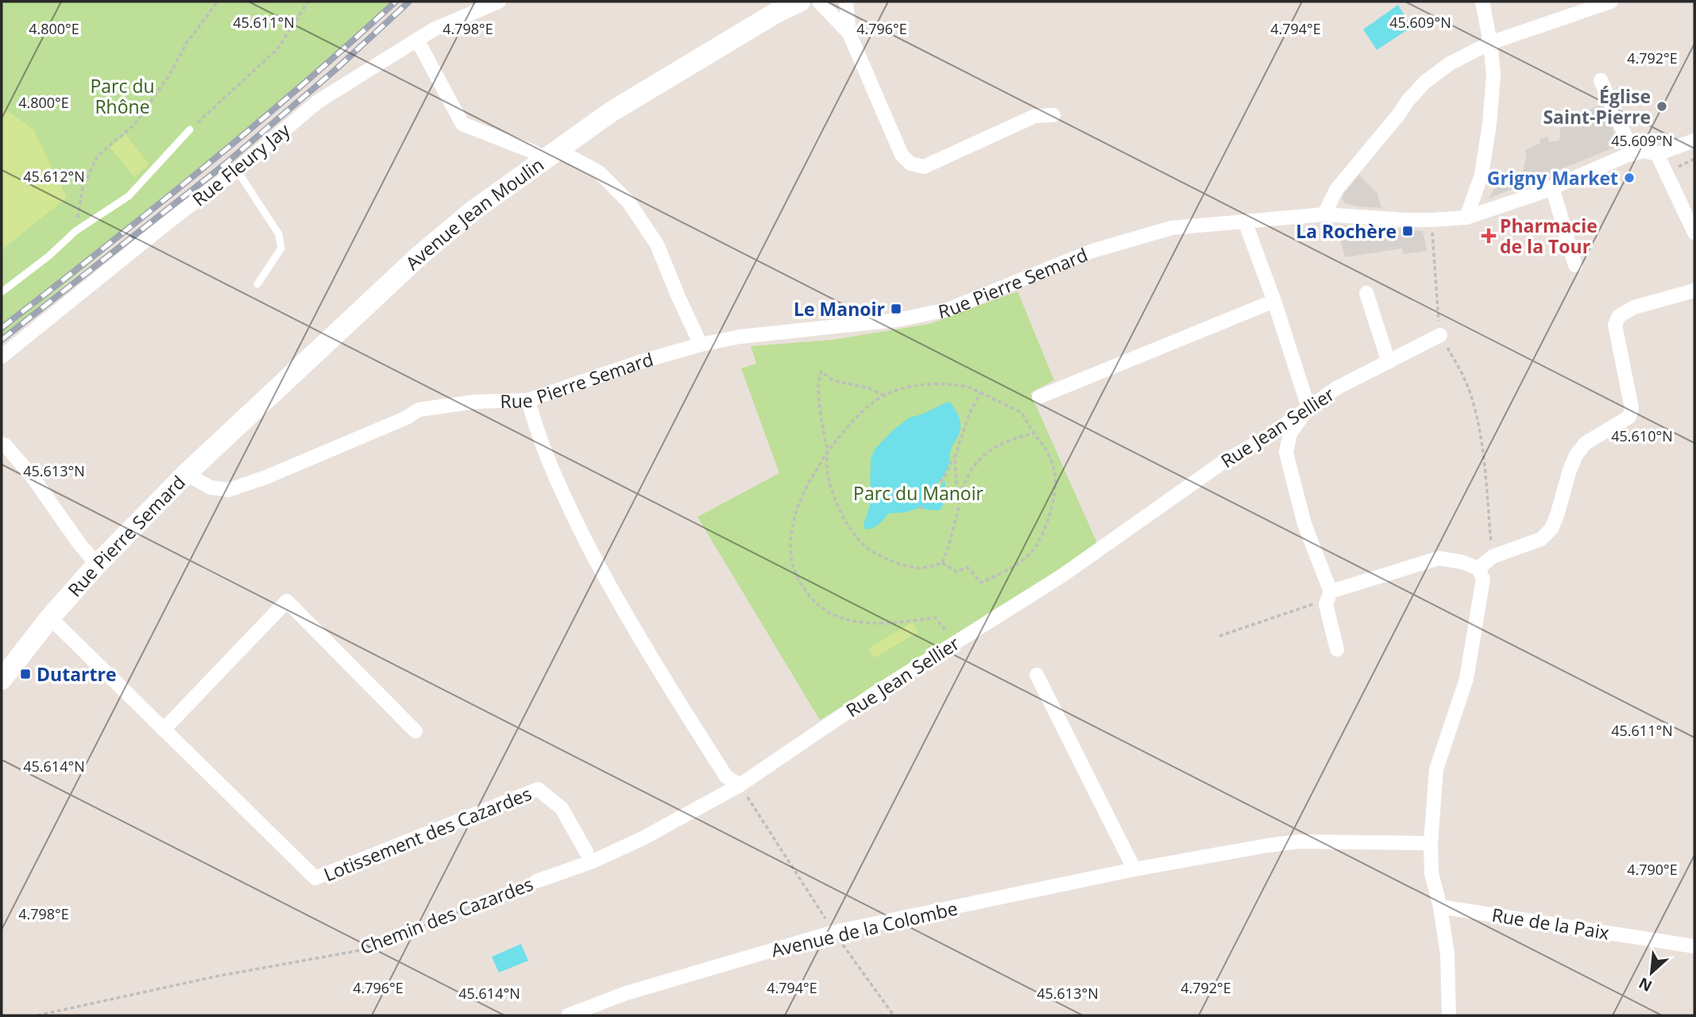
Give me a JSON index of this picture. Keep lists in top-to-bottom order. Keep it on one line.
{"streets":{"main road":["Avenue Jean Moulin","Rue Pierre Semard"],"street":["Rue Fleury Jay","Rue Jean Sellier","Lotissement des Cazardes","Chemin des Cazardes","Rue de la Paix","Avenue de la Colombe"]},"crossings":[["Avenue Jean Moulin","Rue Pierre Semard"],["Rue Pierre Semard","Lotissement des Cazardes"],["Rue Jean Sellier","Chemin des Cazardes"]],"parks":["Parc du Rhône","Parc du Manoir"],"places":{"other":["Église Saint-Pierre","Grigny Market"],"transit":["La Rochère","Le Manoir","Dutartre"],"health":["Pharmacie de la Tour"]},"north":"bottom left","coordinates":["45.611°N","45.609°N","4.800°E","4.798°E","4.796°E","4.794°E","4.792°E","45.612°N","45.610°N","45.613°N","45.614°N","4.790°E"]}
